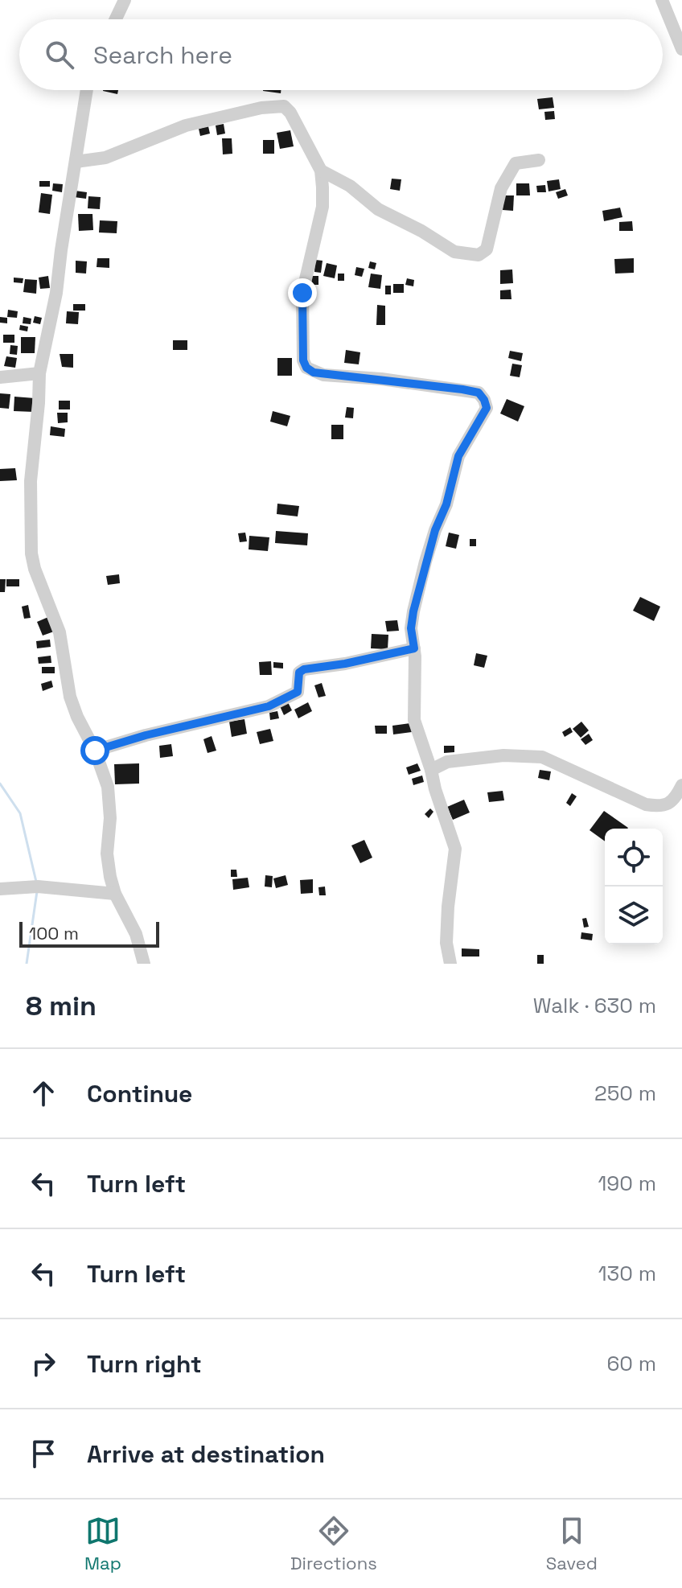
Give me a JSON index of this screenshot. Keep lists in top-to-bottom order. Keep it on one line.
{"scale_bar":"100 m","page":{"search":"Search here","scale":"100 m","heading":["8 min","Walk · 630 m"],"list":[["Continue","250 m"],["Turn left","190 m"],["Turn left","130 m"],["Turn right","60 m"],"Arrive at destination"],"nav":["Map","Directions","Saved"]}}
